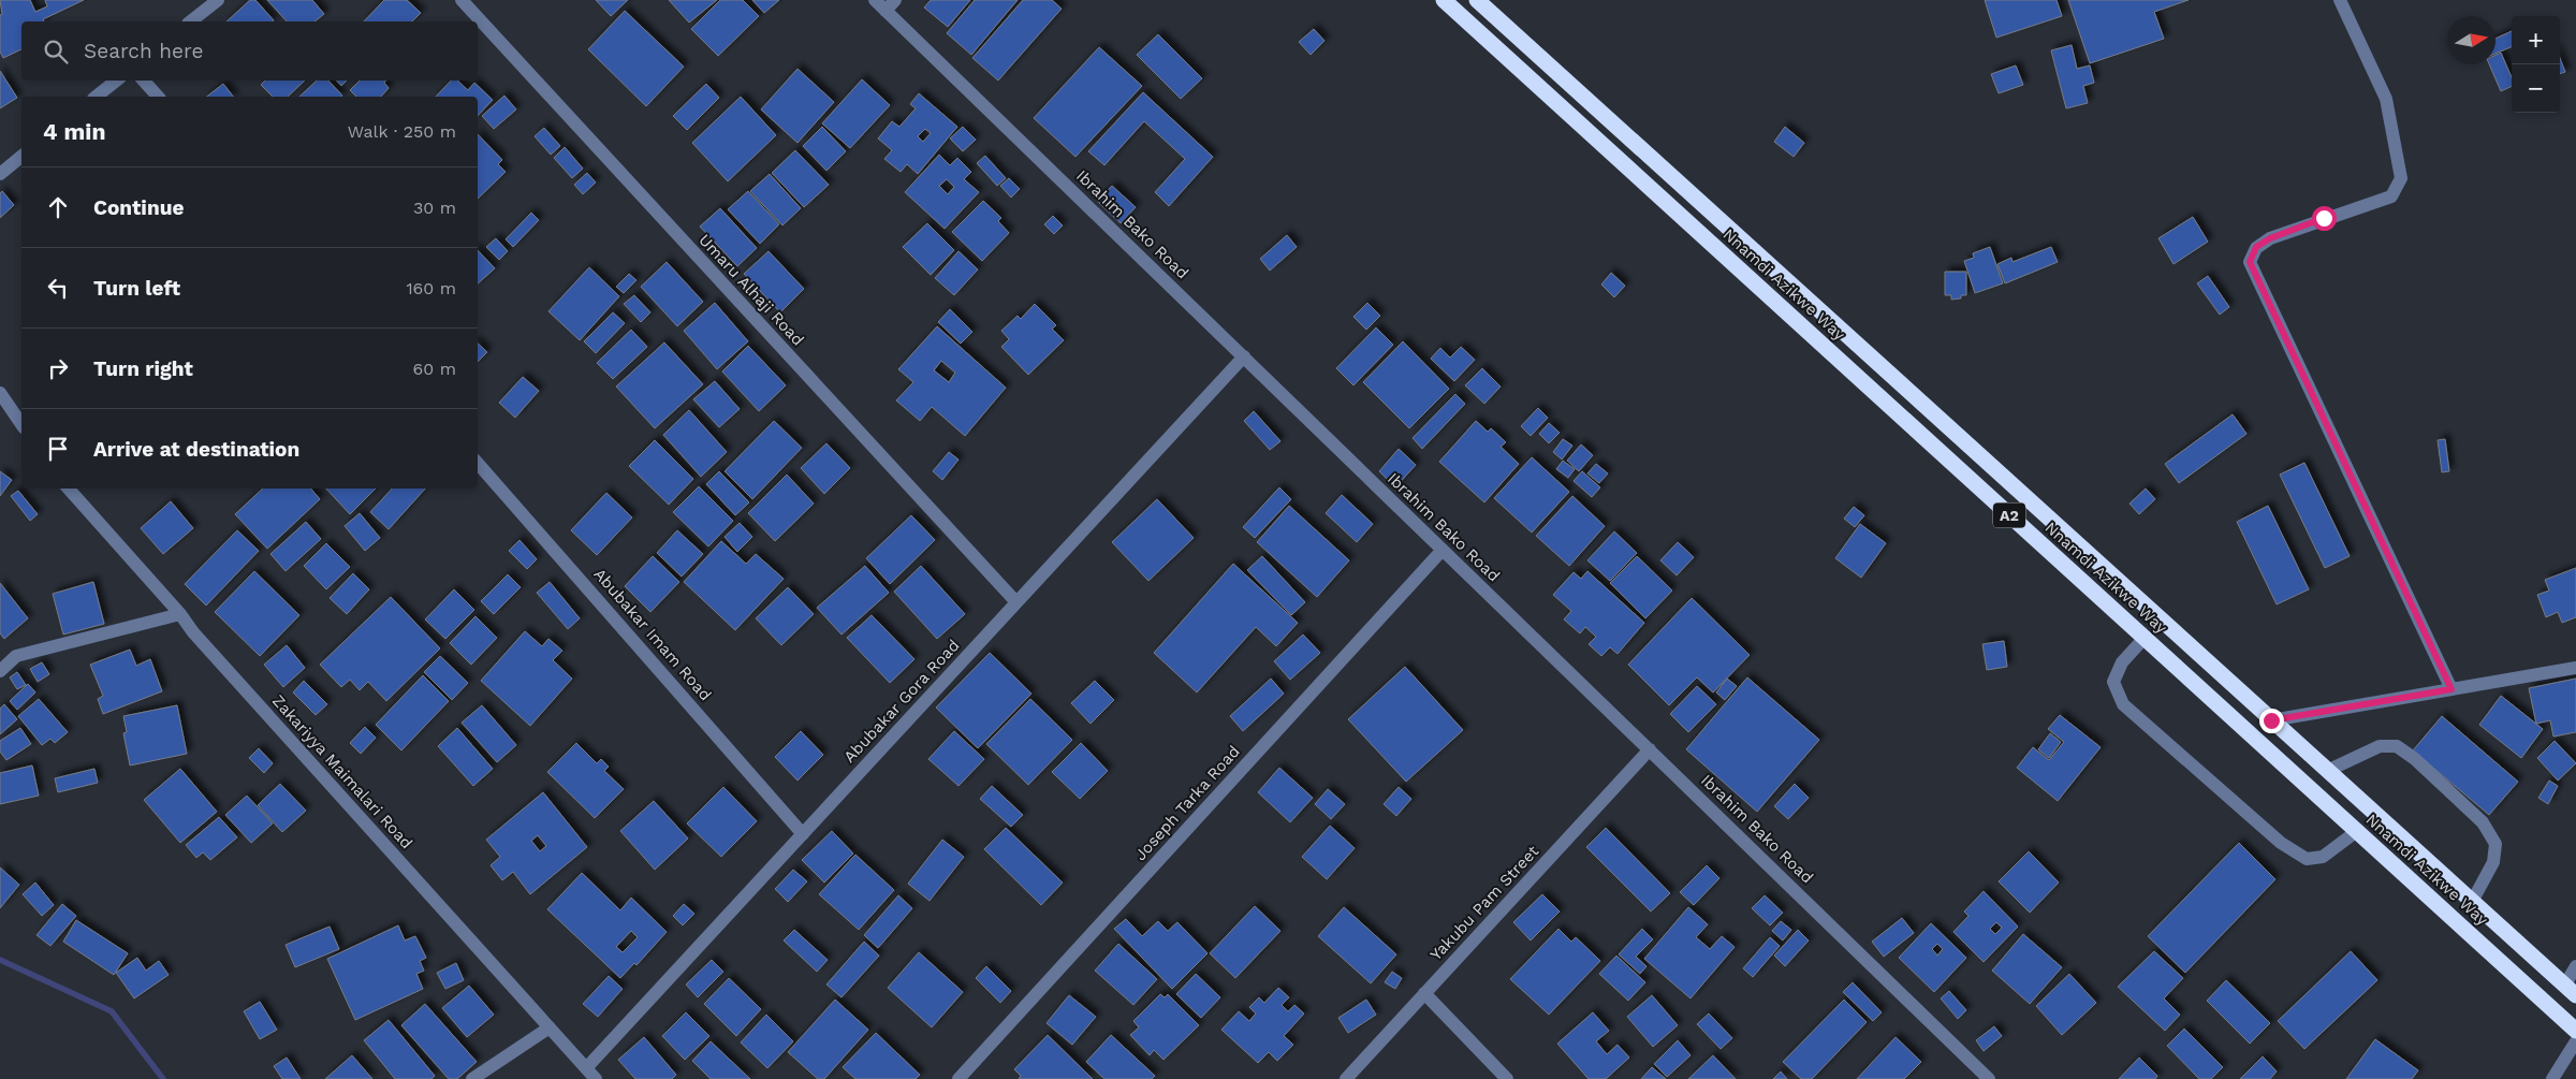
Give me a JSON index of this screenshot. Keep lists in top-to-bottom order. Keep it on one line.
{"streets":{"highway":["Nnamdi Azikwe Way","A2"],"street":["Ibrahim Bako Road","Umaru Alhaji Road","Abubakar Imam Road","Abubakar Gora Road","Zakariyya Maimalari Road","Joseph Tarka Road","Yakubu Pam Street"]},"crossings":[["Ibrahim Bako Road","Abubakar Gora Road"],["Ibrahim Bako Road","Joseph Tarka Road"],["Ibrahim Bako Road","Yakubu Pam Street"],["Umaru Alhaji Road","Abubakar Gora Road"],["Abubakar Imam Road","Abubakar Gora Road"],["Abubakar Gora Road","Zakariyya Maimalari Road"]],"north":"right","page":{"map_buttons":["+","−"],"search":"Search here","heading":["4 min","Walk · 250 m"],"list":[["Continue","30 m"],["Turn left","160 m"],["Turn right","60 m"],"Arrive at destination"]}}
